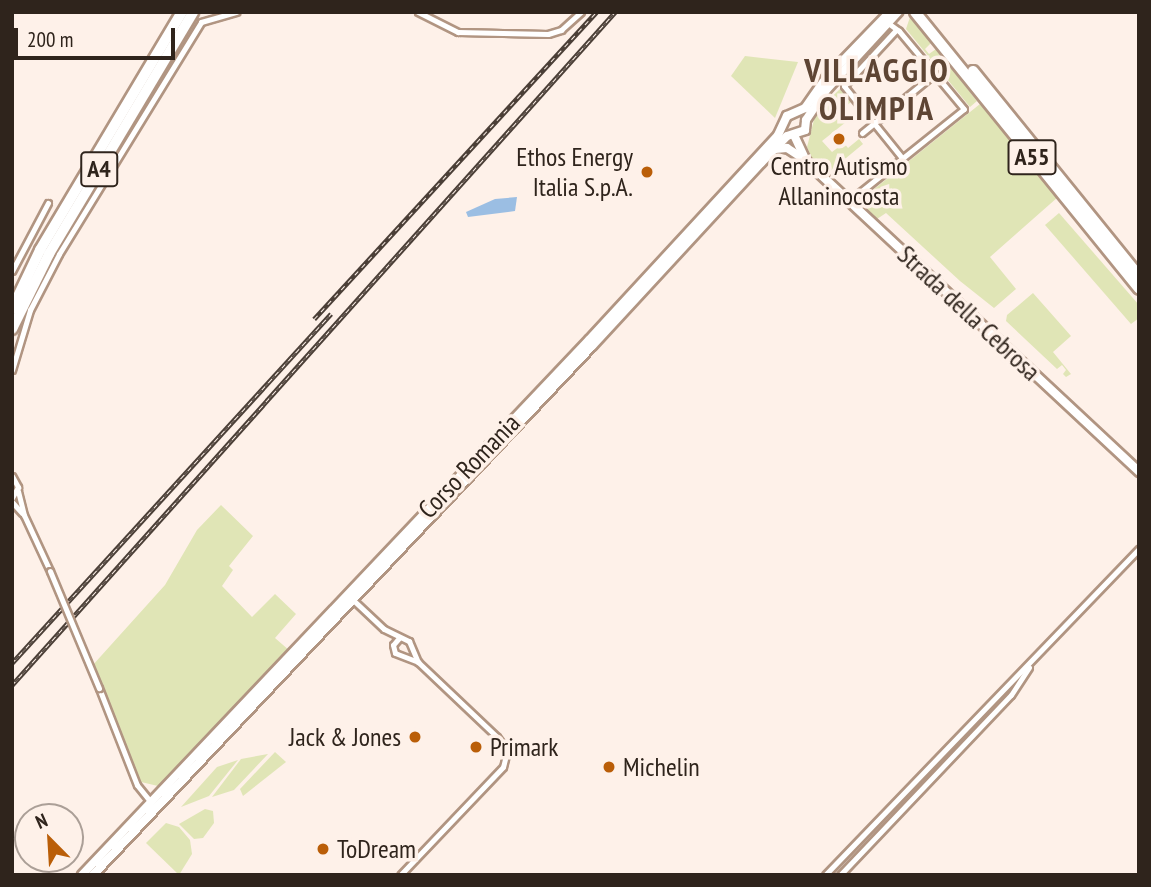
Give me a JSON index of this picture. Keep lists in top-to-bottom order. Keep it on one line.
{"streets":{"highway":["A55","A4"],"main road":["Strada della Cebrosa","Corso Romania"]},"crossings":[["Strada della Cebrosa","Corso Romania"]],"districts":["VILLAGGIO OLIMPIA"],"places":["Centro Autismo Allaninocosta","Ethos Energy Italia S.p.A.","Jack & Jones","Primark","Michelin","ToDream"],"scale_bar":"200 m","north":"top left"}
